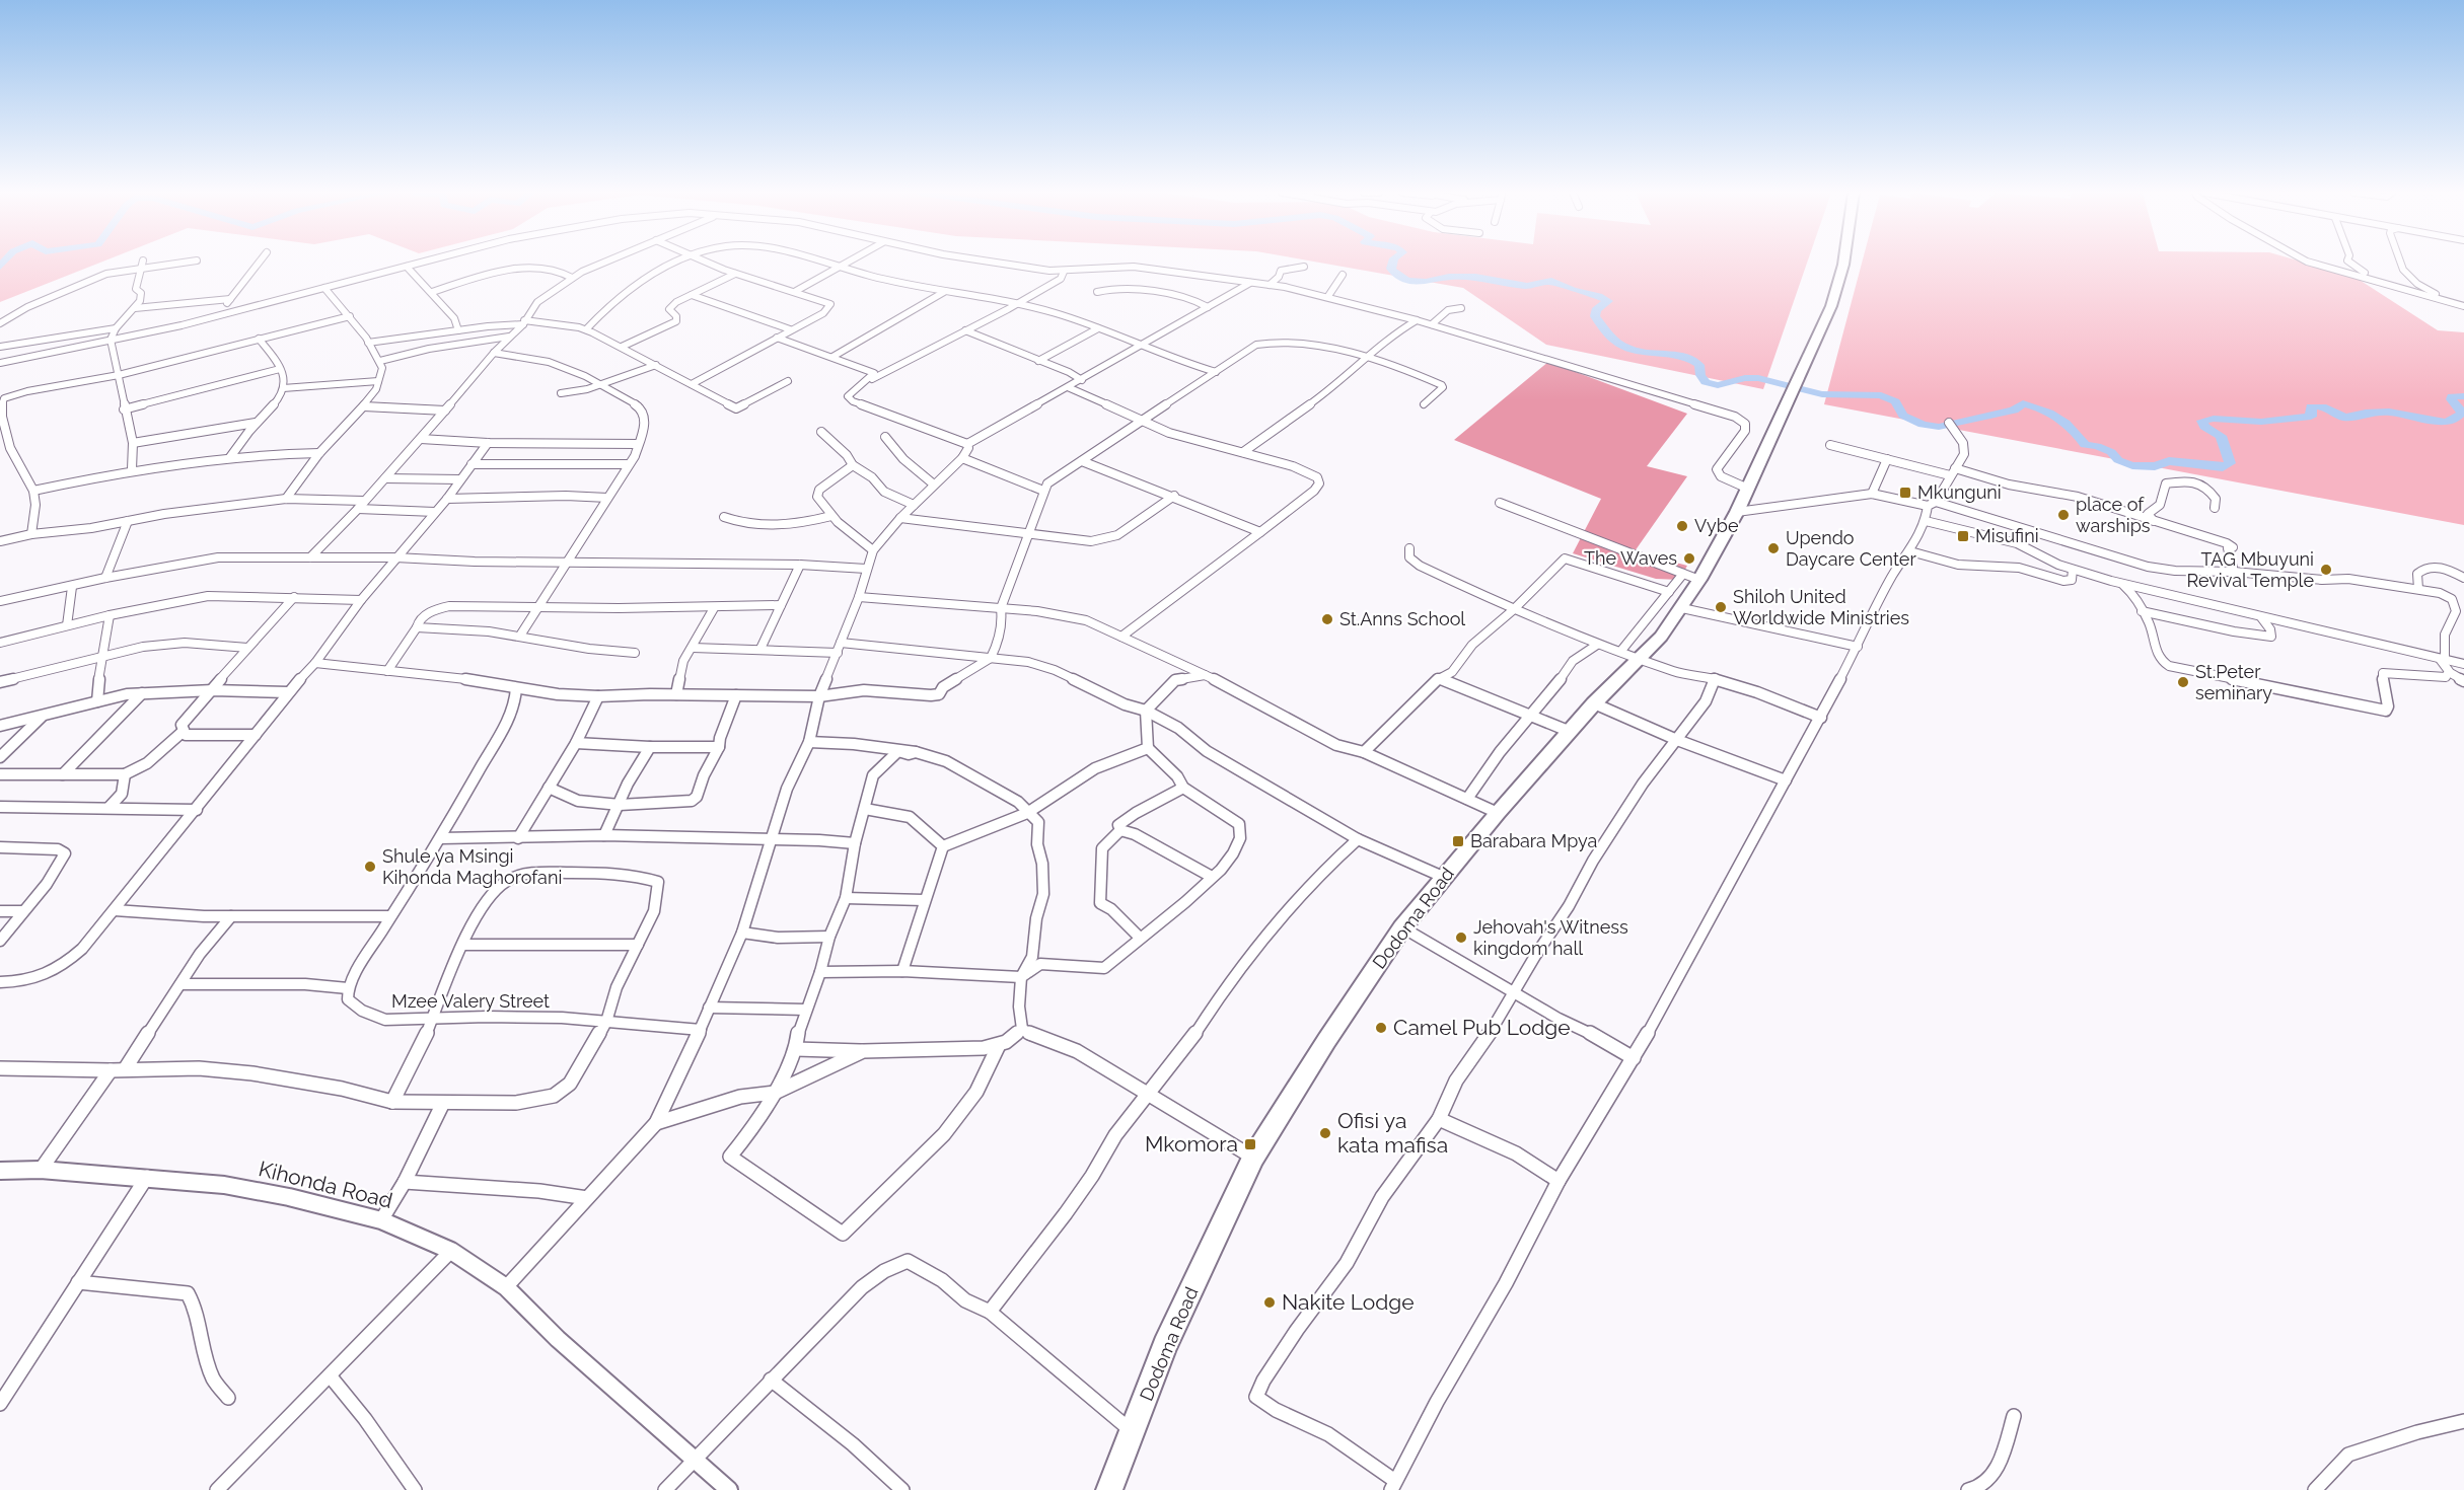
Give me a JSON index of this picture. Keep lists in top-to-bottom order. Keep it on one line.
{"streets":{"highway":["Dodoma Road"],"street":["Mzee Valery Street","Kihonda Road"]},"places":{"transit":["Mkunguni","Misufini","Barabara Mpya","Mkomora"],"other":["place of warships","Vybe","Upendo Daycare Center","The Waves","TAG Mbuyuni Revival Temple","Shiloh United Worldwide Ministries","St.Anns School","St.Peter seminary","Shule ya Msingi Kihonda Maghorofani","Jehovah's Witness kingdom hall","Camel Pub Lodge","Ofisi ya kata mafisa","Nakite Lodge"]}}
